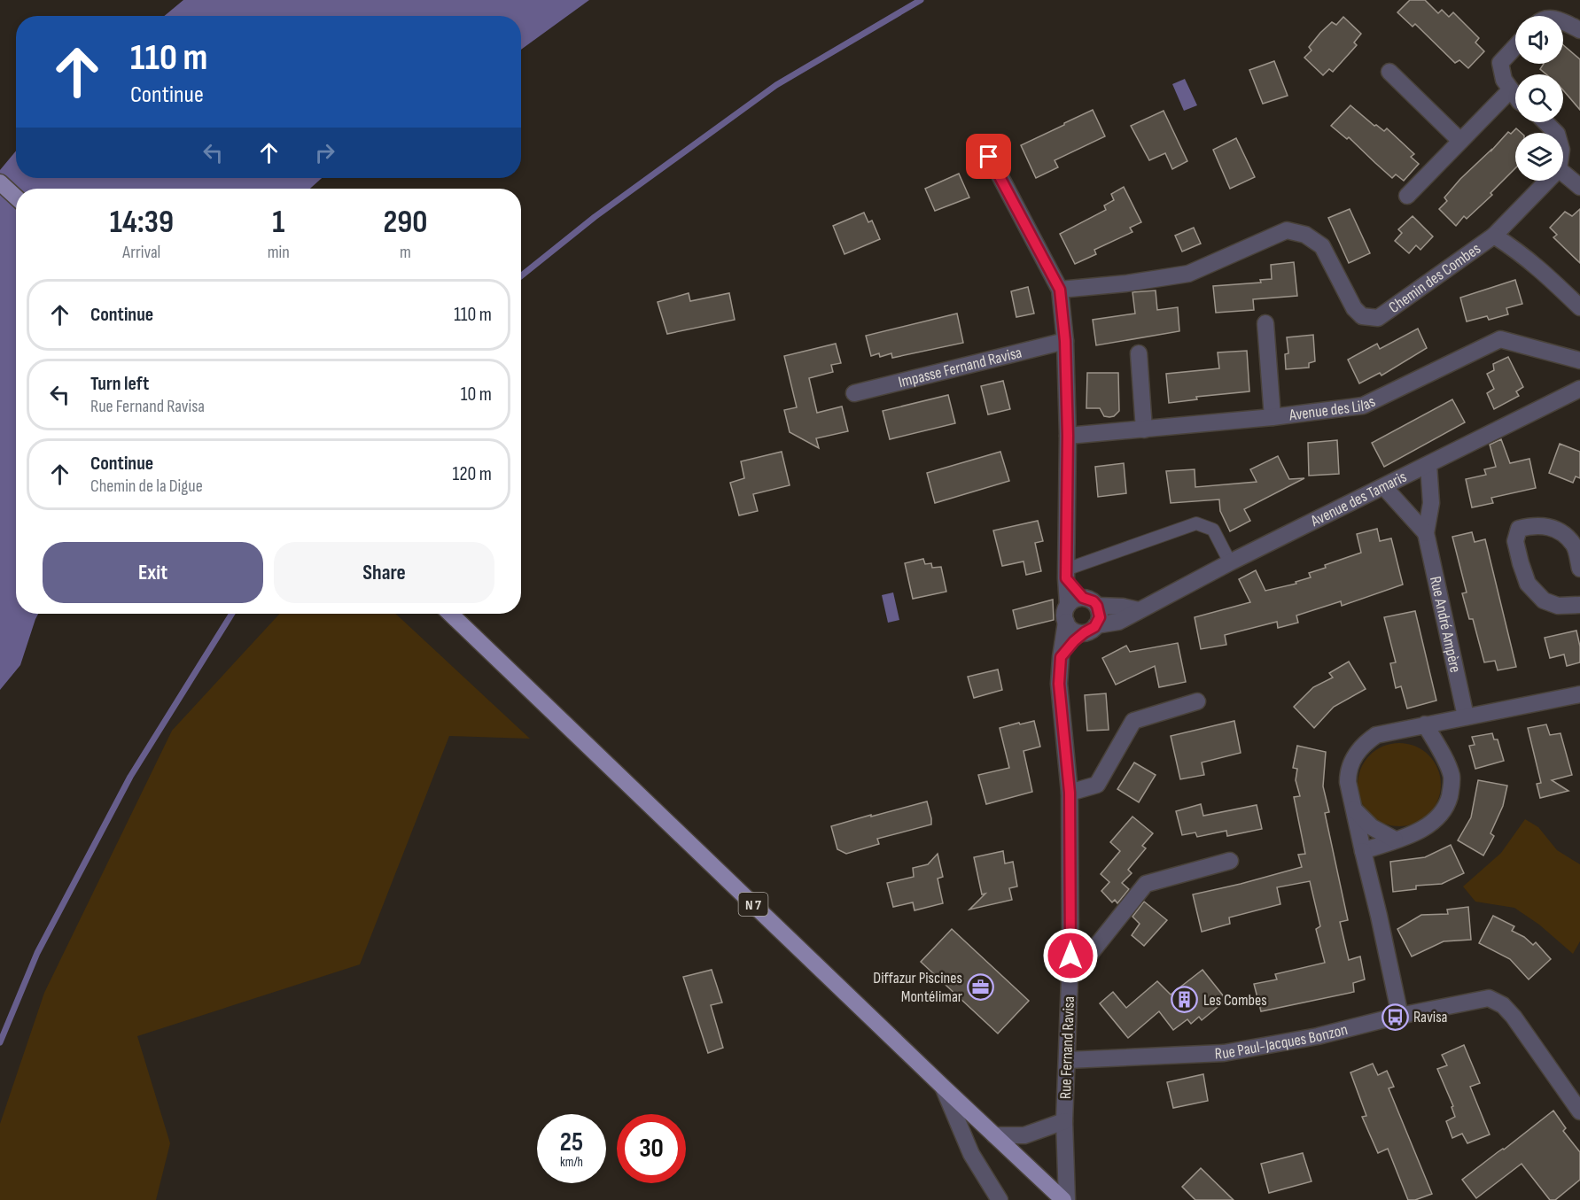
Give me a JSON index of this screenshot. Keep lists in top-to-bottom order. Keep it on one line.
{"streets":{"main road":["N 7"],"street":["Chemin des Combes","Impasse Fernand Ravisa","Avenue des Lilas","Avenue des Tamaris","Rue André Ampère","Rue Paul-Jacques Bonzon","Rue Fernand Ravisa"]},"crossings":[["Avenue des Tamaris","Rue André Ampère"],["Avenue des Tamaris","Rue Fernand Ravisa"],["N 7","Rue Fernand Ravisa"],["Rue Paul-Jacques Bonzon","Rue Fernand Ravisa"]],"places":{"office":["Diffazur Piscines Montélimar"],"building":["Les Combes"],"bus stop":["Ravisa"]},"page":{"turn":["110 m","Continue"],"eta":["14:39","Arrival","1","min","290","m"],"list":[{"name":"Continue","value":"110 m"},{"name":"Turn left","note":"Rue Fernand Ravisa","value":"10 m"},{"name":"Continue","note":"Chemin de la Digue","value":"120 m"}],"buttons":["Exit","Share"],"speed":"25 km/h","limit":"30"}}
